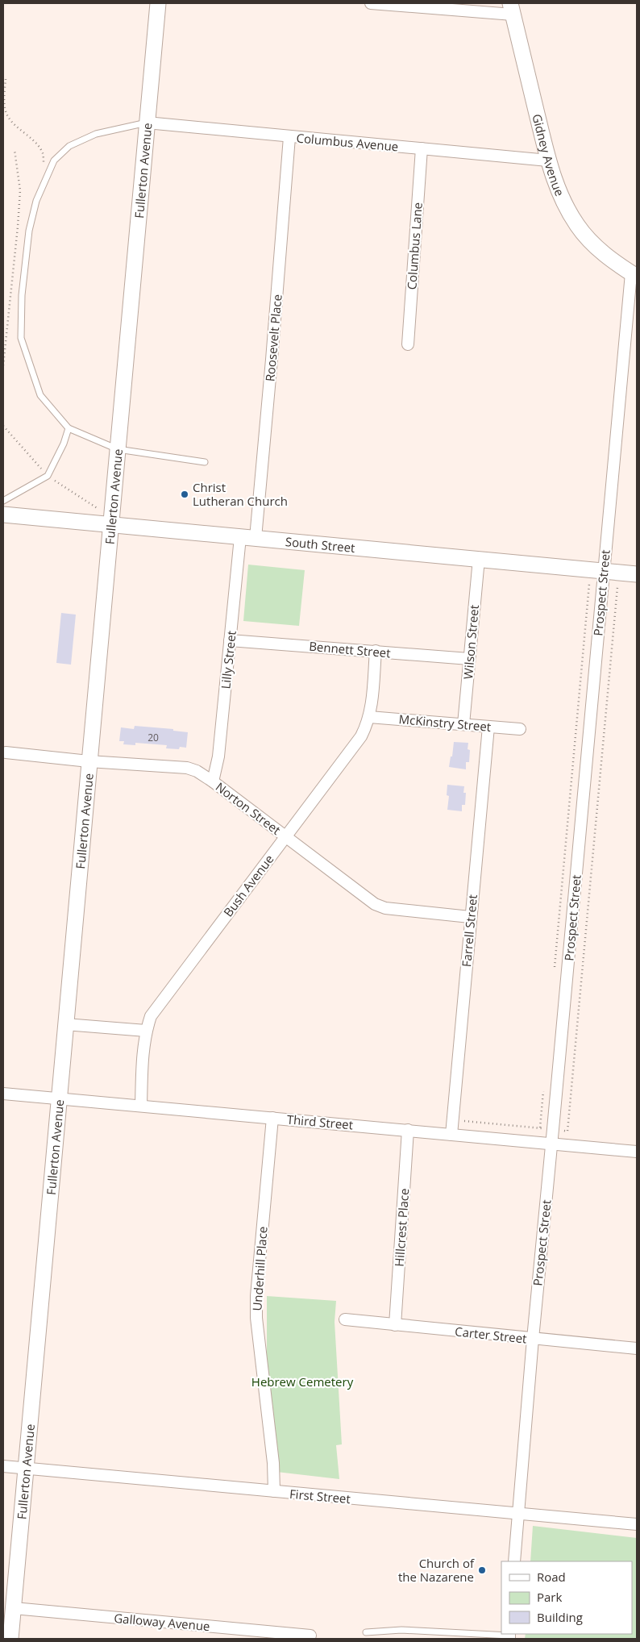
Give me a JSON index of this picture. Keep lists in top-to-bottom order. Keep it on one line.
{"streets":{"street":["Columbus Avenue","Gidney Avenue","Fullerton Avenue","Columbus Lane","Roosevelt Place","South Street","Prospect Street","Wilson Street","Bennett Street","Lilly Street","McKinstry Street","Norton Street","Bush Avenue","Farrell Street","Third Street","Hillcrest Place","Underhill Place","Carter Street","First Street","Galloway Avenue"]},"crossings":[["Columbus Avenue","Gidney Avenue"],["Columbus Avenue","Fullerton Avenue"],["Columbus Avenue","Columbus Lane"],["Columbus Avenue","Roosevelt Place"],["Gidney Avenue","Prospect Street"],["Fullerton Avenue","South Street"],["Fullerton Avenue","Norton Street"],["Fullerton Avenue","Third Street"],["Fullerton Avenue","First Street"],["Fullerton Avenue","Galloway Avenue"],["Roosevelt Place","South Street"],["Roosevelt Place","Lilly Street"],["South Street","Prospect Street"],["South Street","Wilson Street"],["South Street","Lilly Street"],["Prospect Street","Third Street"],["Prospect Street","Carter Street"],["Prospect Street","First Street"],["Wilson Street","Bennett Street"],["Wilson Street","McKinstry Street"],["Bennett Street","Lilly Street"],["Bennett Street","Bush Avenue"],["Lilly Street","Norton Street"],["McKinstry Street","Bush Avenue"],["McKinstry Street","Farrell Street"],["Norton Street","Bush Avenue"],["Norton Street","Farrell Street"],["Bush Avenue","Third Street"],["Farrell Street","Third Street"],["Third Street","Hillcrest Place"],["Third Street","Underhill Place"],["Hillcrest Place","Carter Street"],["Underhill Place","First Street"]],"parks":["Hebrew Cemetery"],"places":["Christ Lutheran Church","Church of the Nazarene"],"house_numbers":["20"],"legend":["Road","Park","Building"]}
